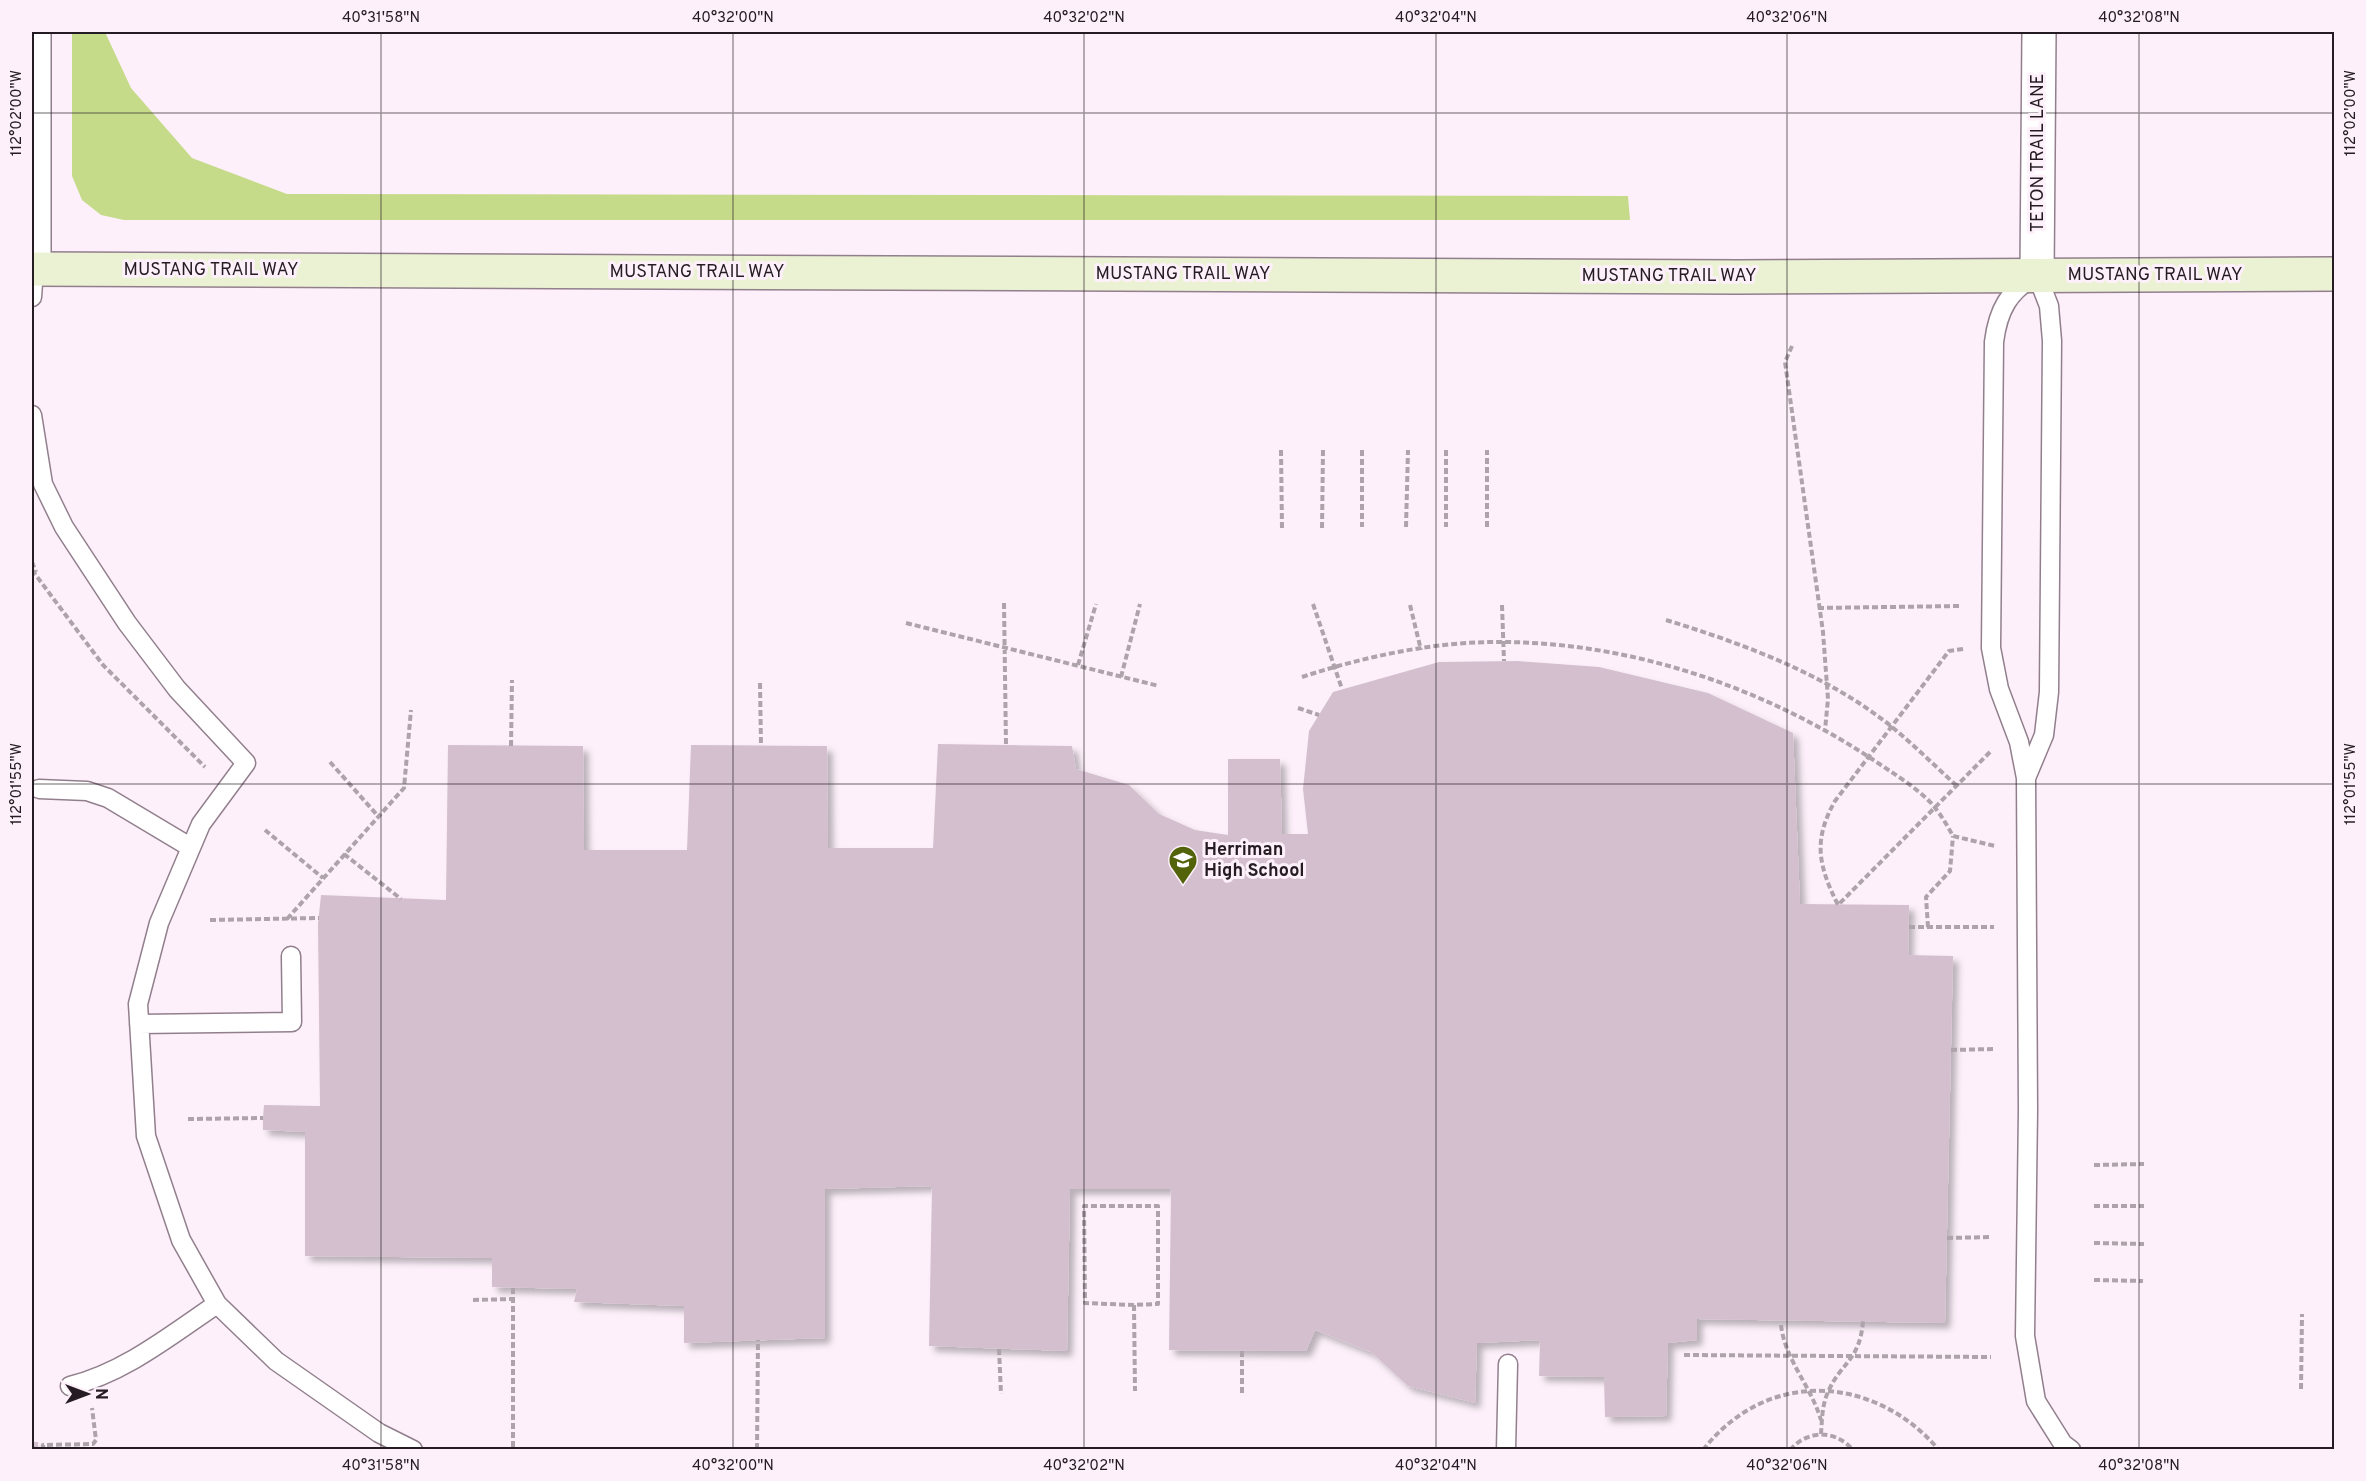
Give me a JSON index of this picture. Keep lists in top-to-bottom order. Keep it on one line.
{"streets":{"main road":["MUSTANG TRAIL WAY"],"street":["TETON TRAIL LANE"]},"crossings":[["TETON TRAIL LANE","MUSTANG TRAIL WAY"]],"places":{"school or university":["Herriman High School"]},"north":"right","coordinates":["40°31'58\"N","40°32'00\"N","40°32'02\"N","40°32'04\"N","40°32'06\"N","40°32'08\"N","112°02'00\"W","112°01'55\"W"]}
